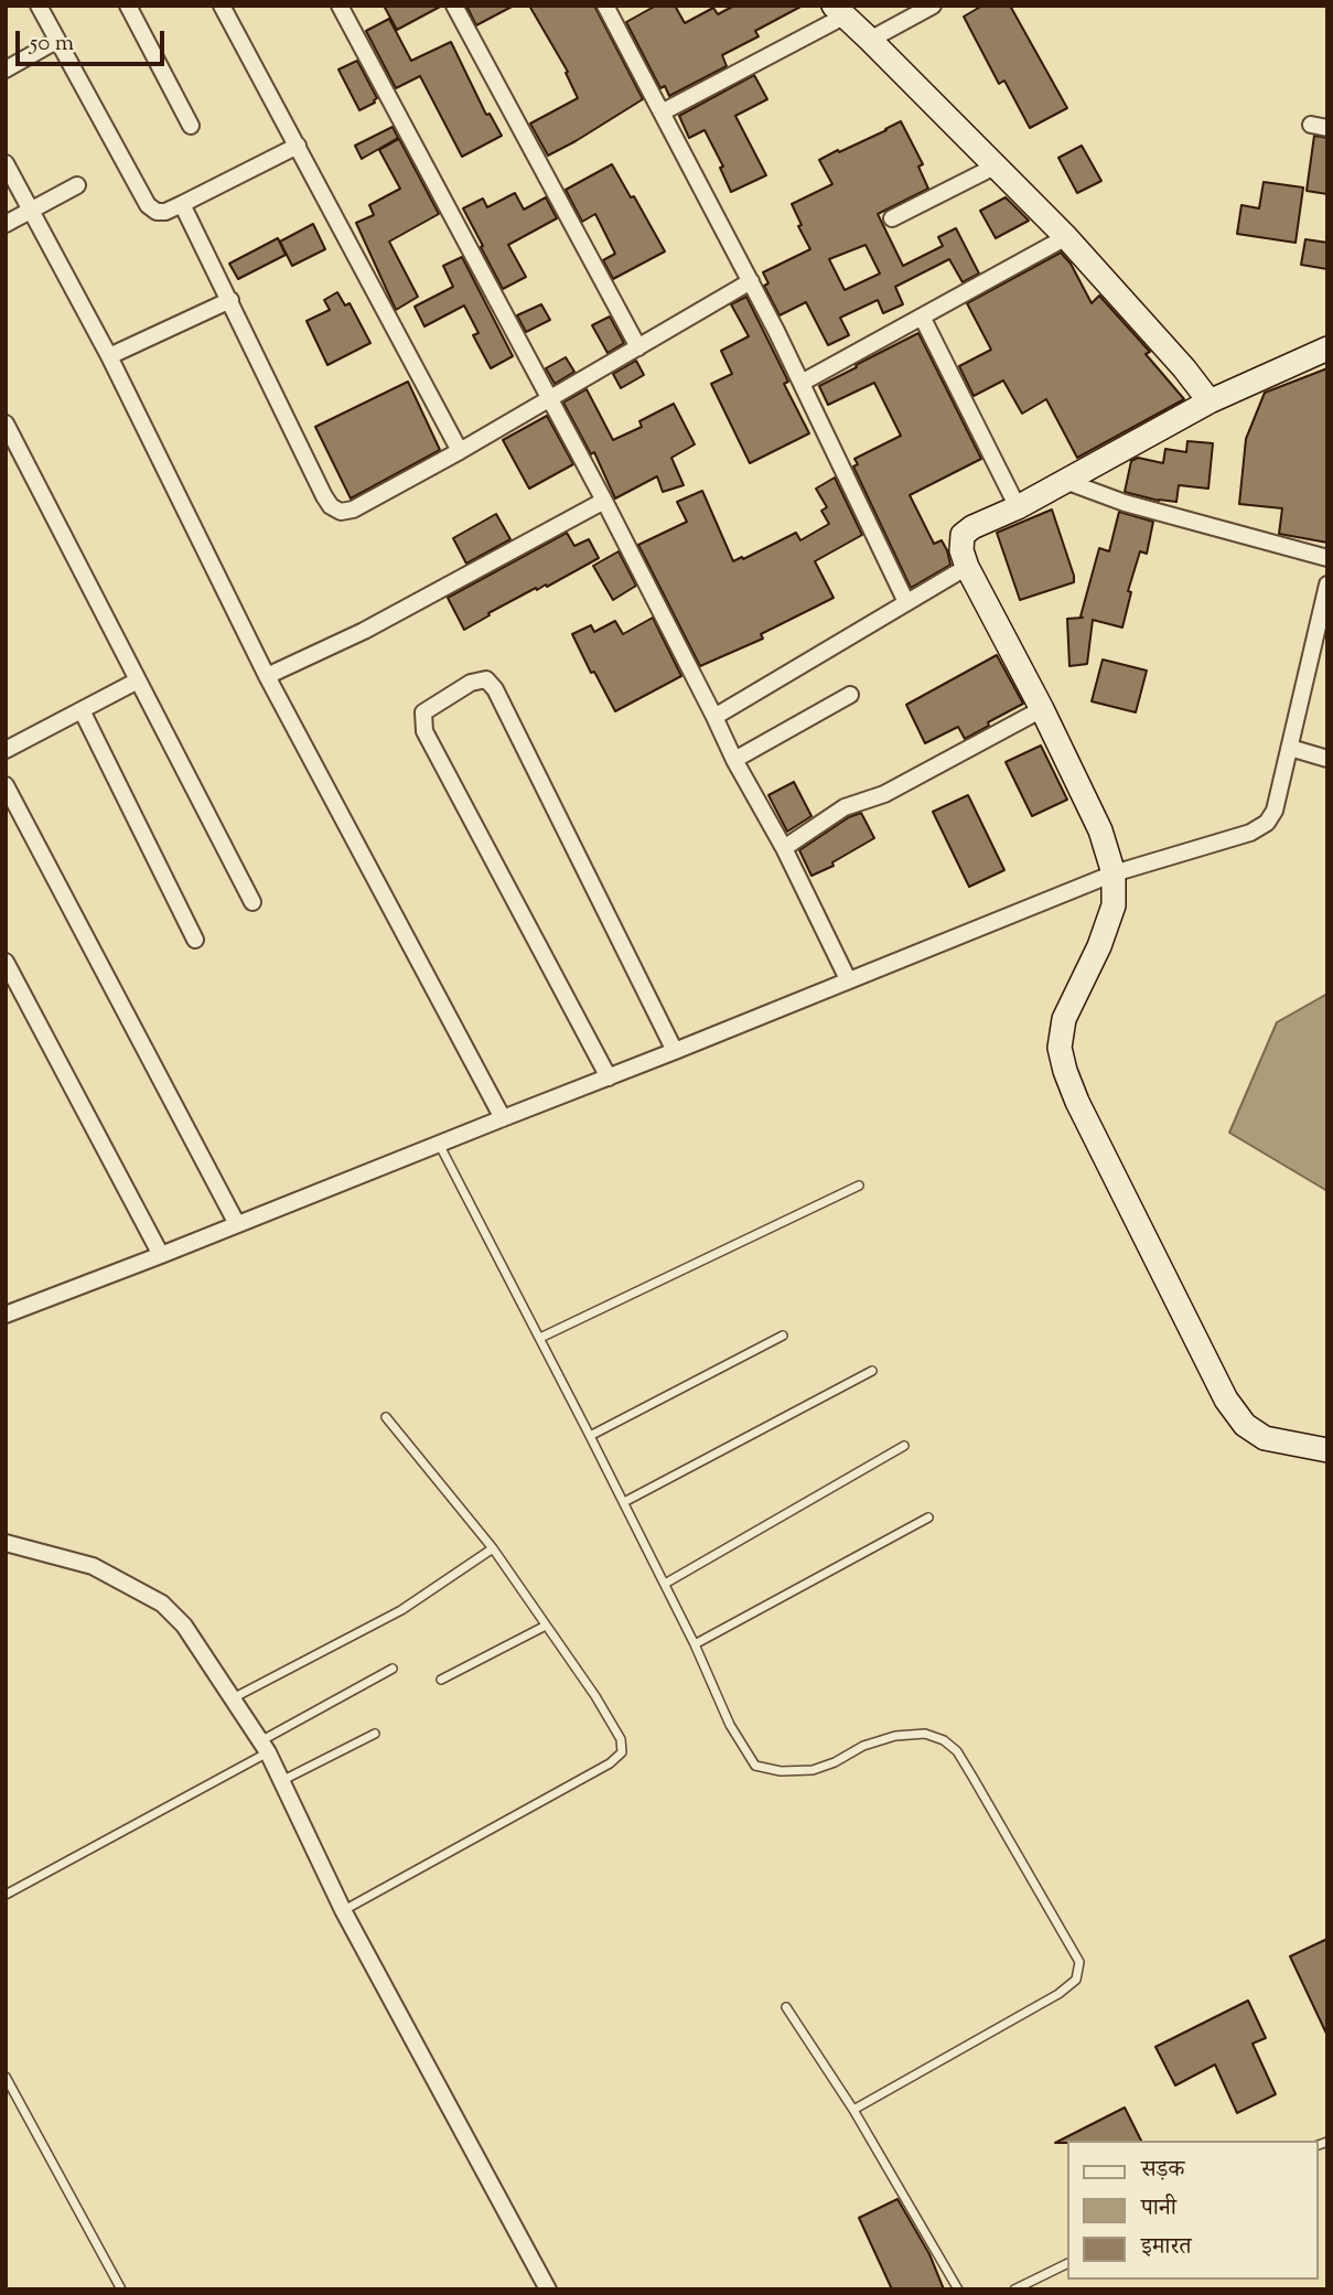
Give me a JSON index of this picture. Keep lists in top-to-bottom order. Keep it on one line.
{"legend":["सड़क","पानी","इमारत"],"scale_bar":"50 m"}
